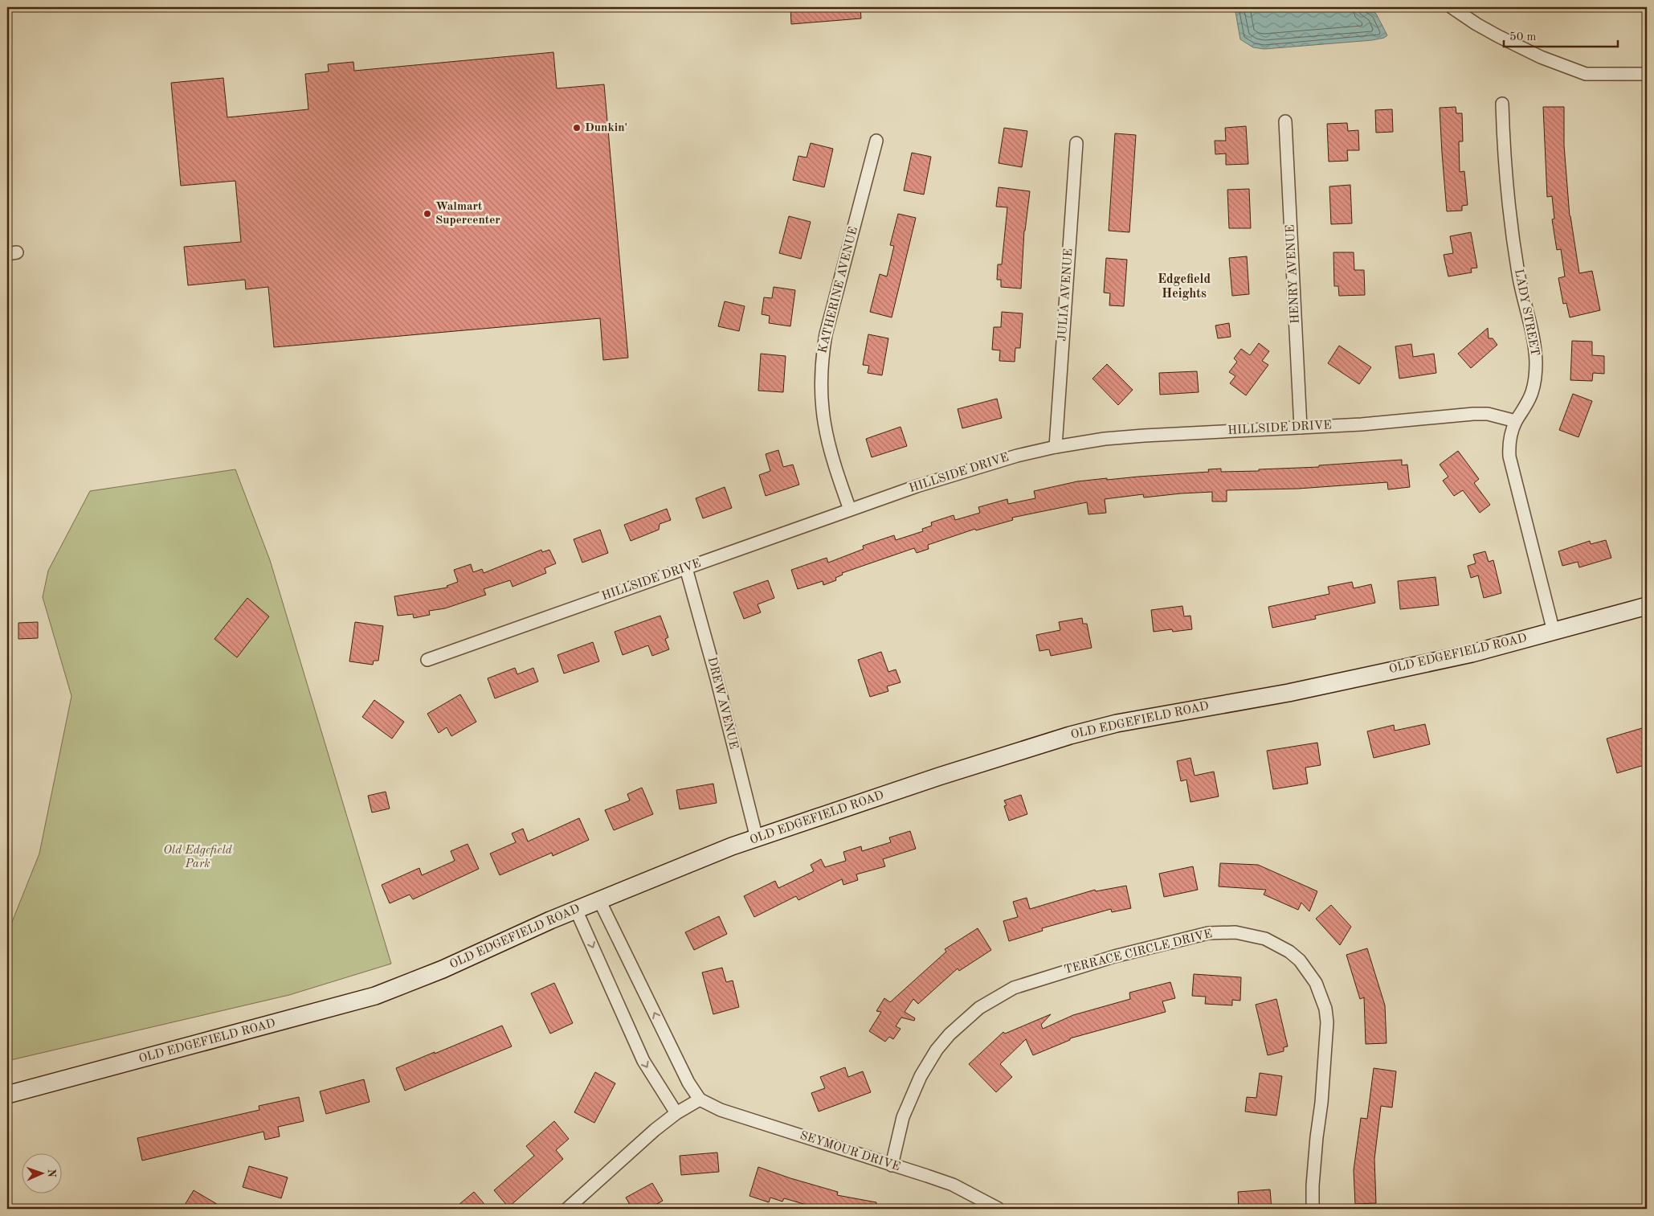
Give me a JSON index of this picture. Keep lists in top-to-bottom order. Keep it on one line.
{"streets":{"street":["HENRY AVENUE","KATHERINE AVENUE","JULIA AVENUE","LADY STREET","HILLSIDE DRIVE","OLD EDGEFIELD ROAD","DREW AVENUE","TERRACE CIRCLE DRIVE","SEYMOUR DRIVE"]},"crossings":[["HENRY AVENUE","HILLSIDE DRIVE"],["KATHERINE AVENUE","HILLSIDE DRIVE"],["JULIA AVENUE","HILLSIDE DRIVE"],["LADY STREET","HILLSIDE DRIVE"],["LADY STREET","OLD EDGEFIELD ROAD"],["HILLSIDE DRIVE","DREW AVENUE"],["OLD EDGEFIELD ROAD","DREW AVENUE"],["TERRACE CIRCLE DRIVE","SEYMOUR DRIVE"]],"districts":["Edgefield Heights"],"parks":["Old Edgefield Park"],"places":["Dunkin'","Walmart Supercenter"],"scale_bar":"50 m","north":"right"}
